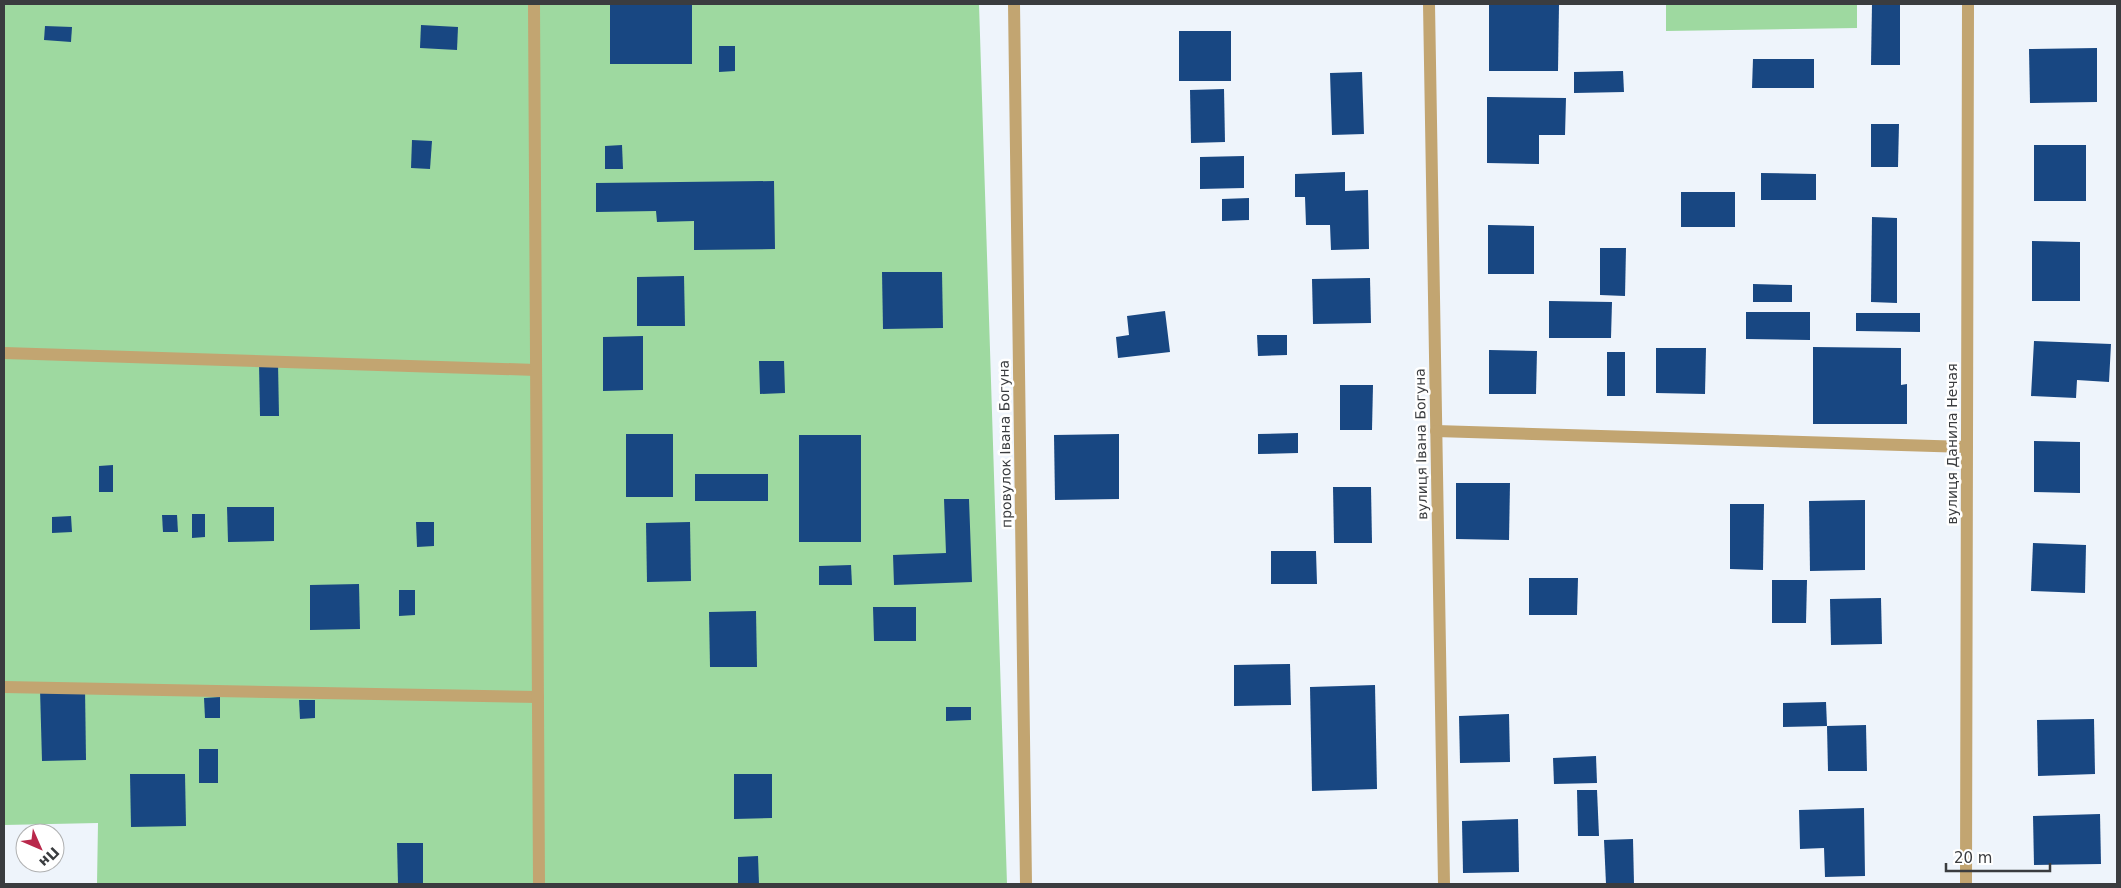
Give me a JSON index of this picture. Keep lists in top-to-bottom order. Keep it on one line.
{"streets":{"street":["провулок Івана Богуна","вулиця Івана Богуна","вулиця Данила Нечая"]},"scale_bar":"20 m","north":"bottom right"}
